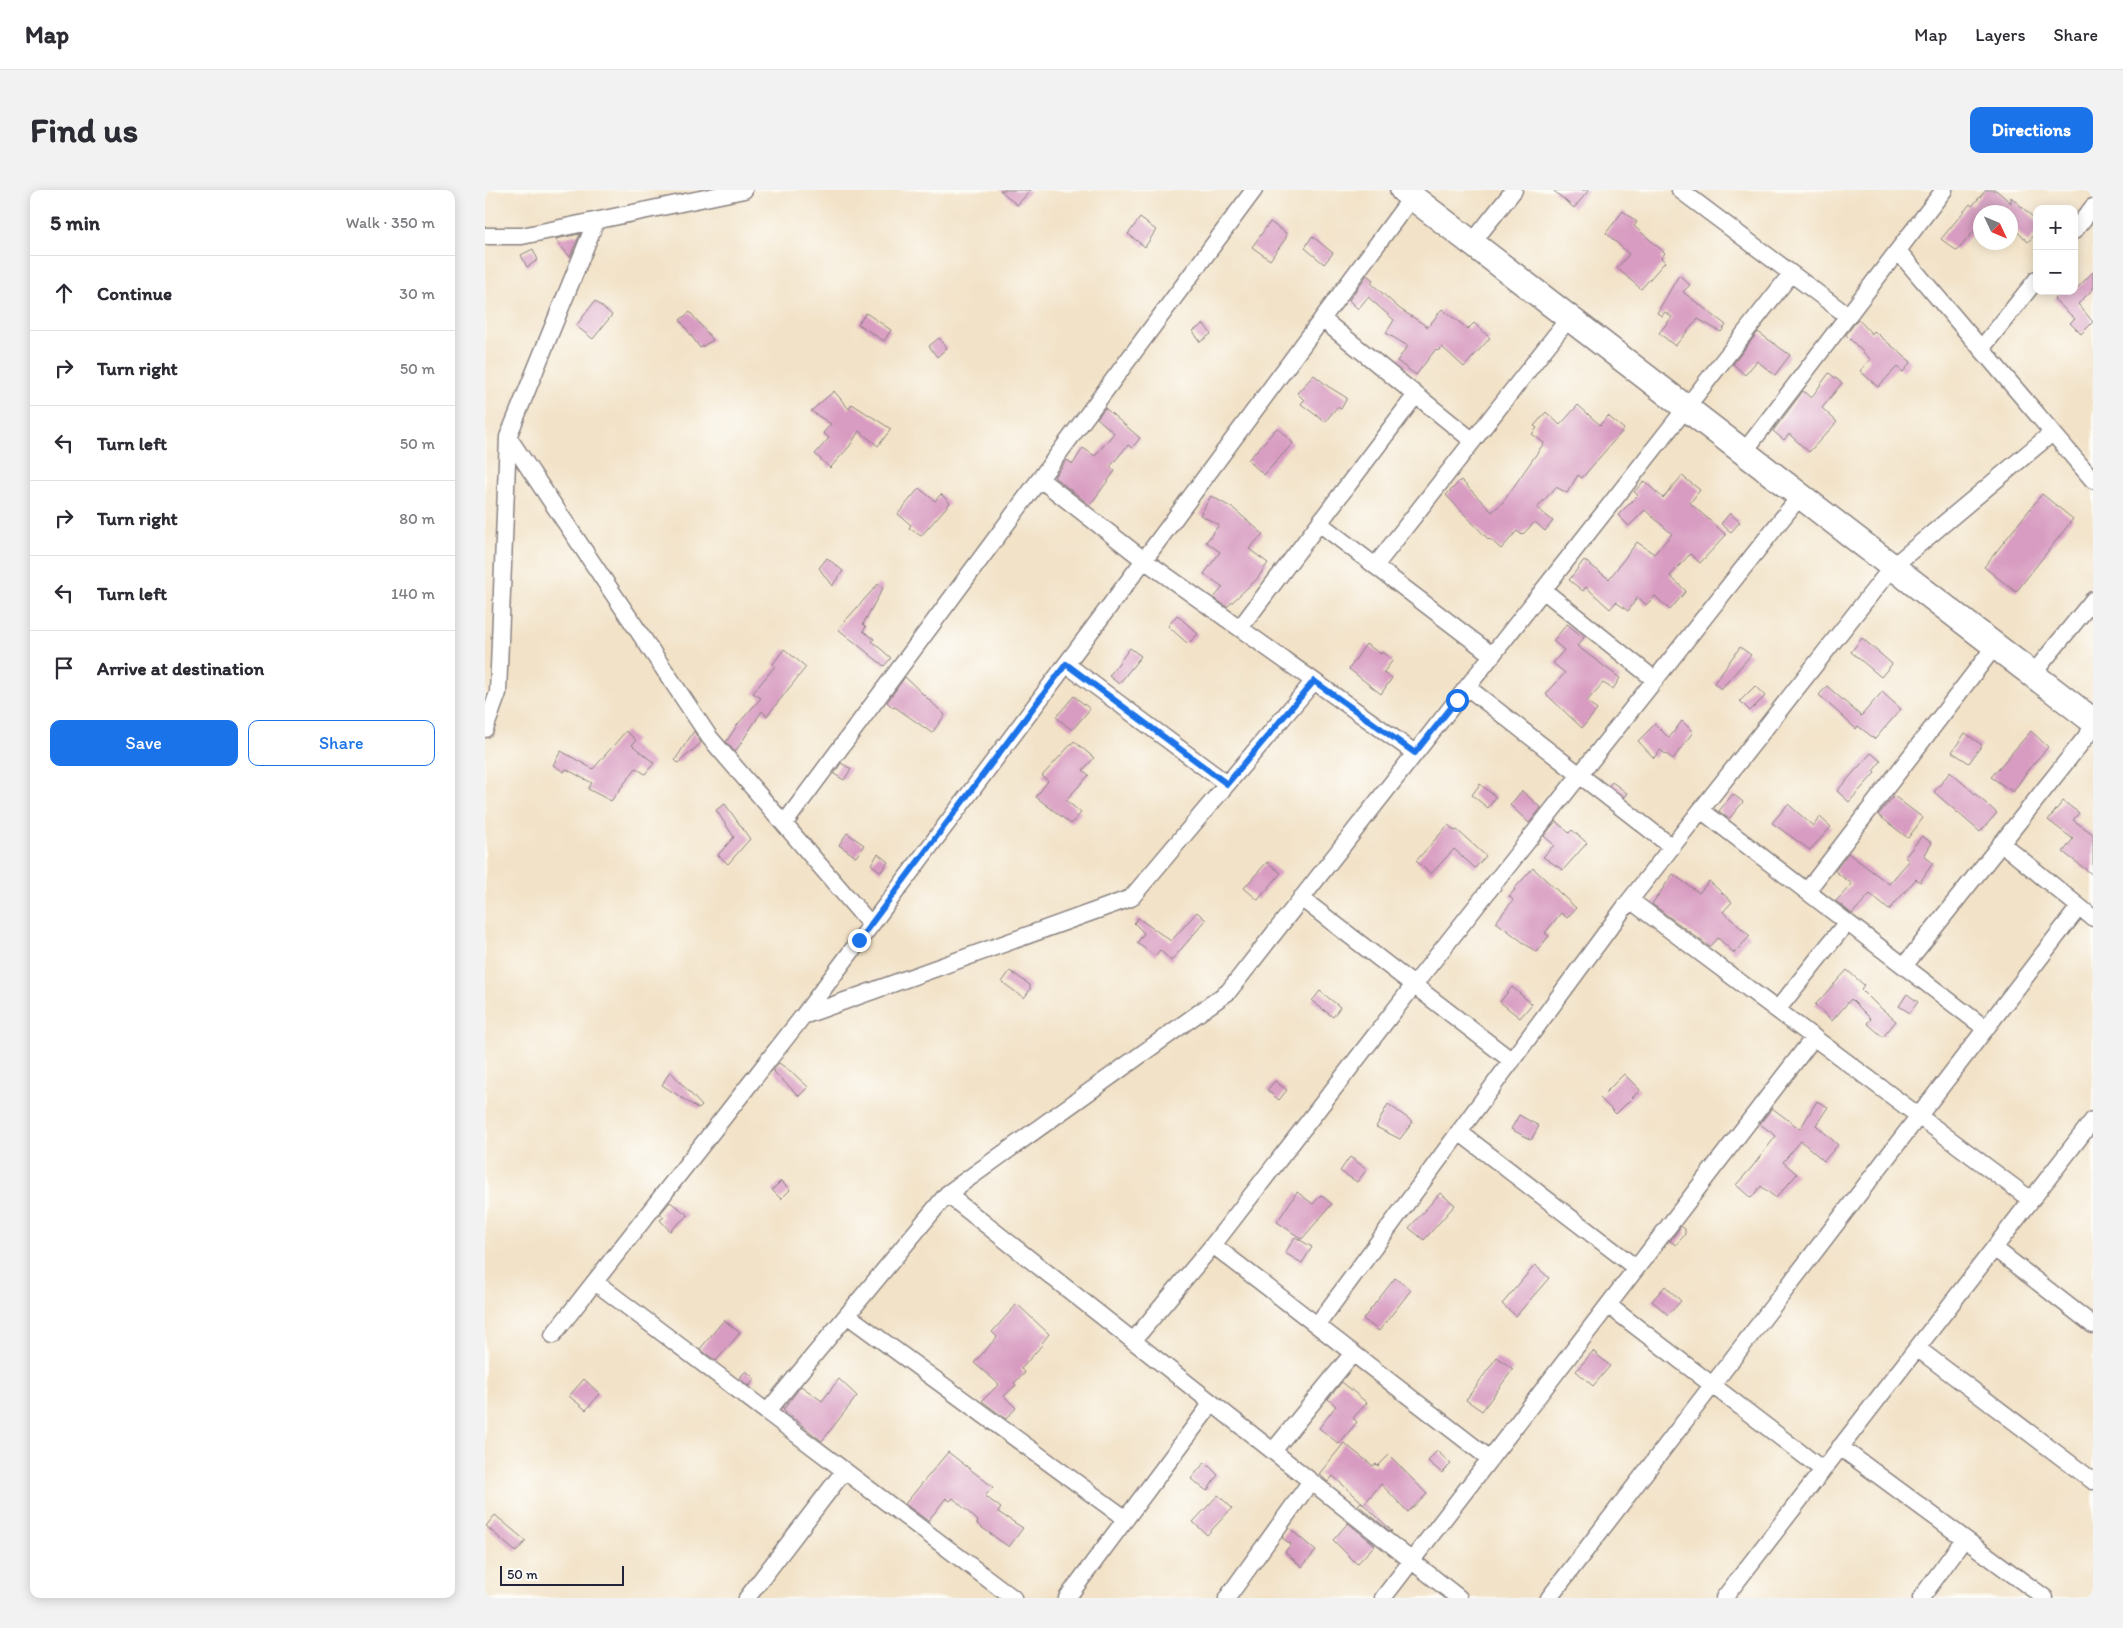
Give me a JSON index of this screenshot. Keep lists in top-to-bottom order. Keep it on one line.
{"scale_bar":"50 m","north":"bottom right","page":{"header":"Map","nav":["Map","Layers","Share"],"buttons":["Directions",["Save","Share"]],"title":"Find us","heading":["5 min","Walk · 350 m"],"map_buttons":["+","−"],"list":[["Continue","30 m"],["Turn right","50 m"],["Turn left","50 m"],["Turn right","80 m"],["Turn left","140 m"],"Arrive at destination"],"scale":"50 m"}}
